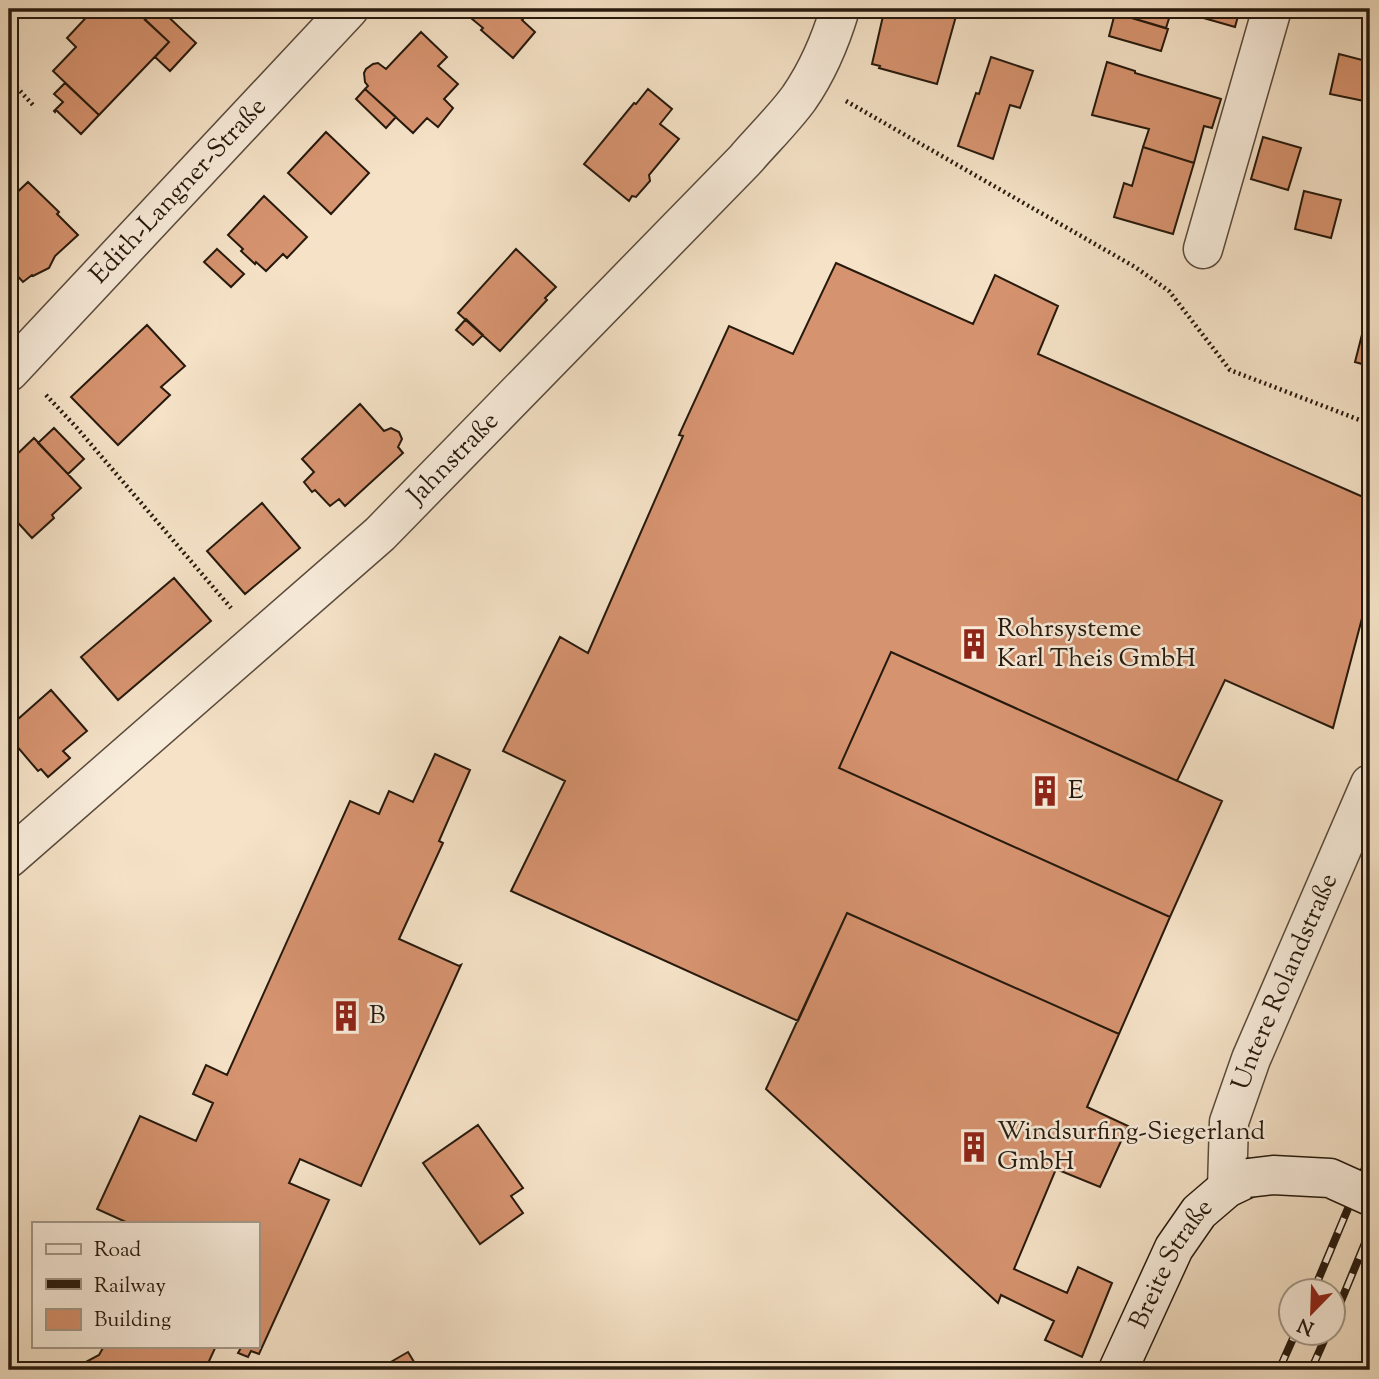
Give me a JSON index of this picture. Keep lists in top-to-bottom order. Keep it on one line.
{"streets":{"street":["Edith-Langner-Straße","Jahnstraße","Untere Rolandstraße","Breite Straße"]},"crossings":[["Untere Rolandstraße","Breite Straße"]],"places":{"building":["Rohrsysteme Karl Theis GmbH","E","B","Windsurfing-Siegerland GmbH"]},"legend":["Road","Railway","Building"],"north":"bottom left"}
